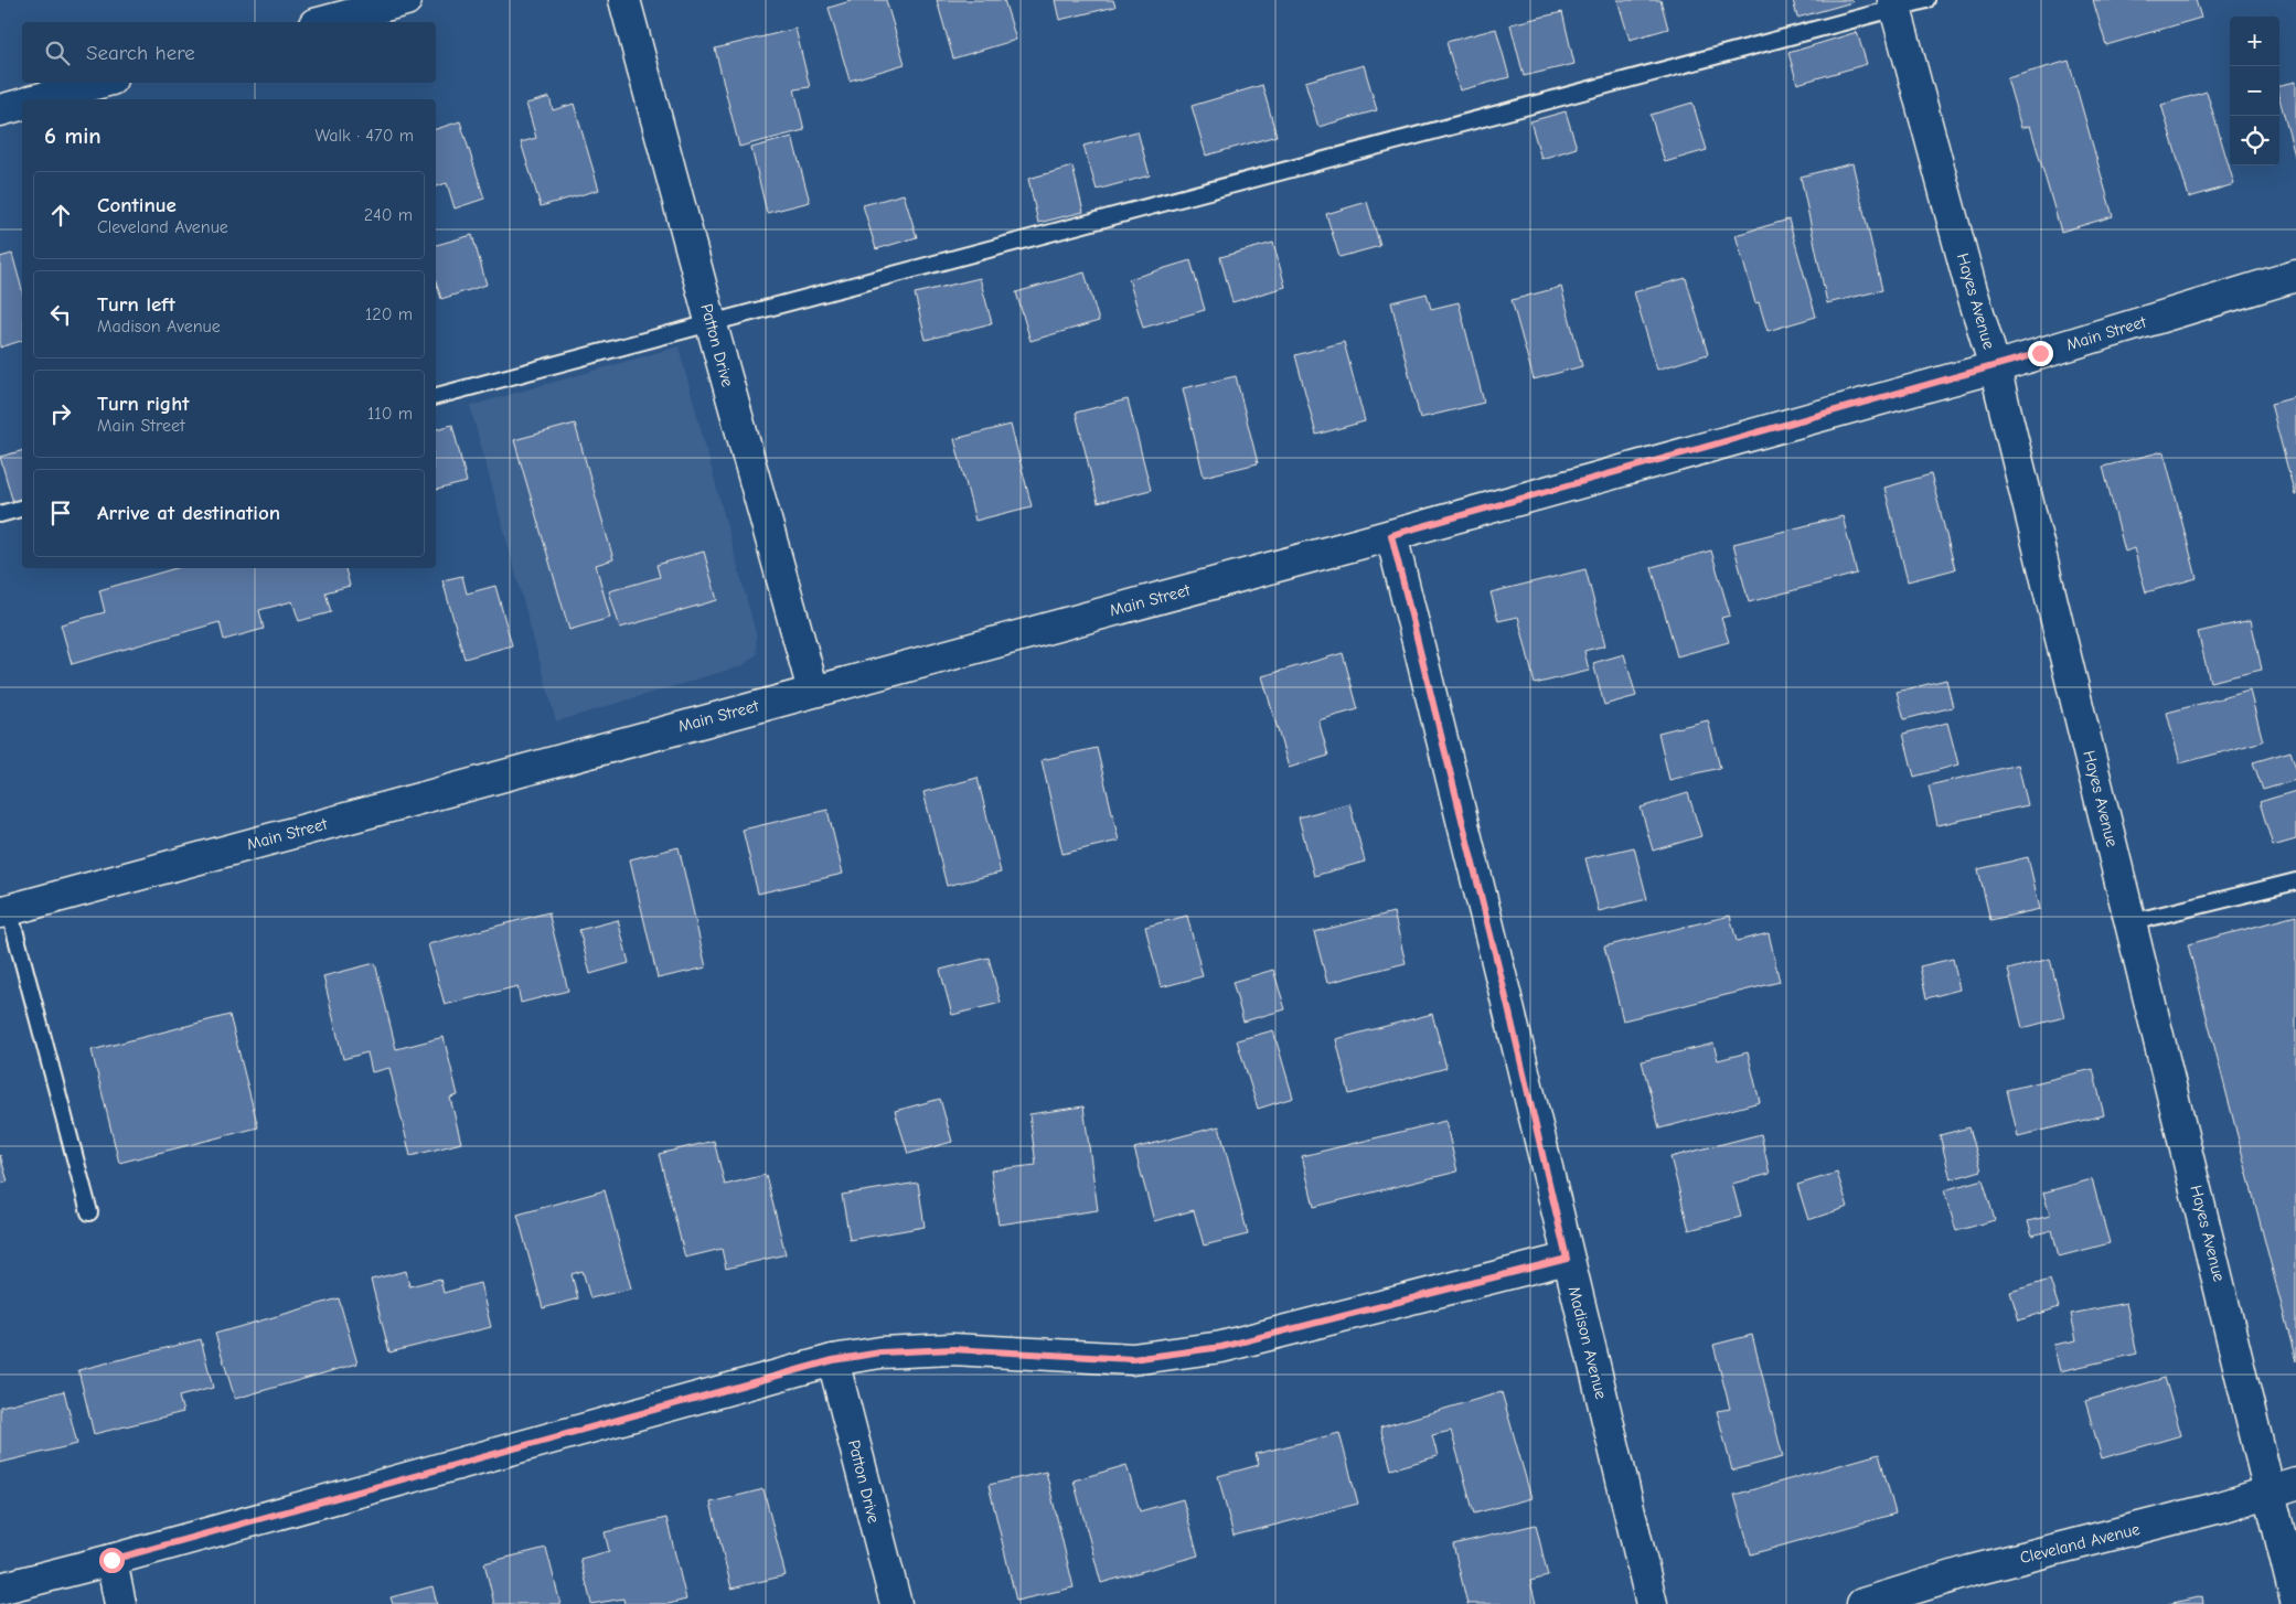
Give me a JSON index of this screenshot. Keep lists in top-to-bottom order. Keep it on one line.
{"streets":{"street":["Hayes Avenue","Main Street","Patton Drive","Madison Avenue","Cleveland Avenue"]},"crossings":[["Hayes Avenue","Main Street"],["Hayes Avenue","Cleveland Avenue"],["Main Street","Patton Drive"],["Main Street","Madison Avenue"]],"page":{"map_buttons":["+","−"],"search":"Search here","heading":["6 min","Walk · 470 m"],"list":[["Continue","Cleveland Avenue","240 m"],["Turn left","Madison Avenue","120 m"],["Turn right","Main Street","110 m"],"Arrive at destination"]}}
